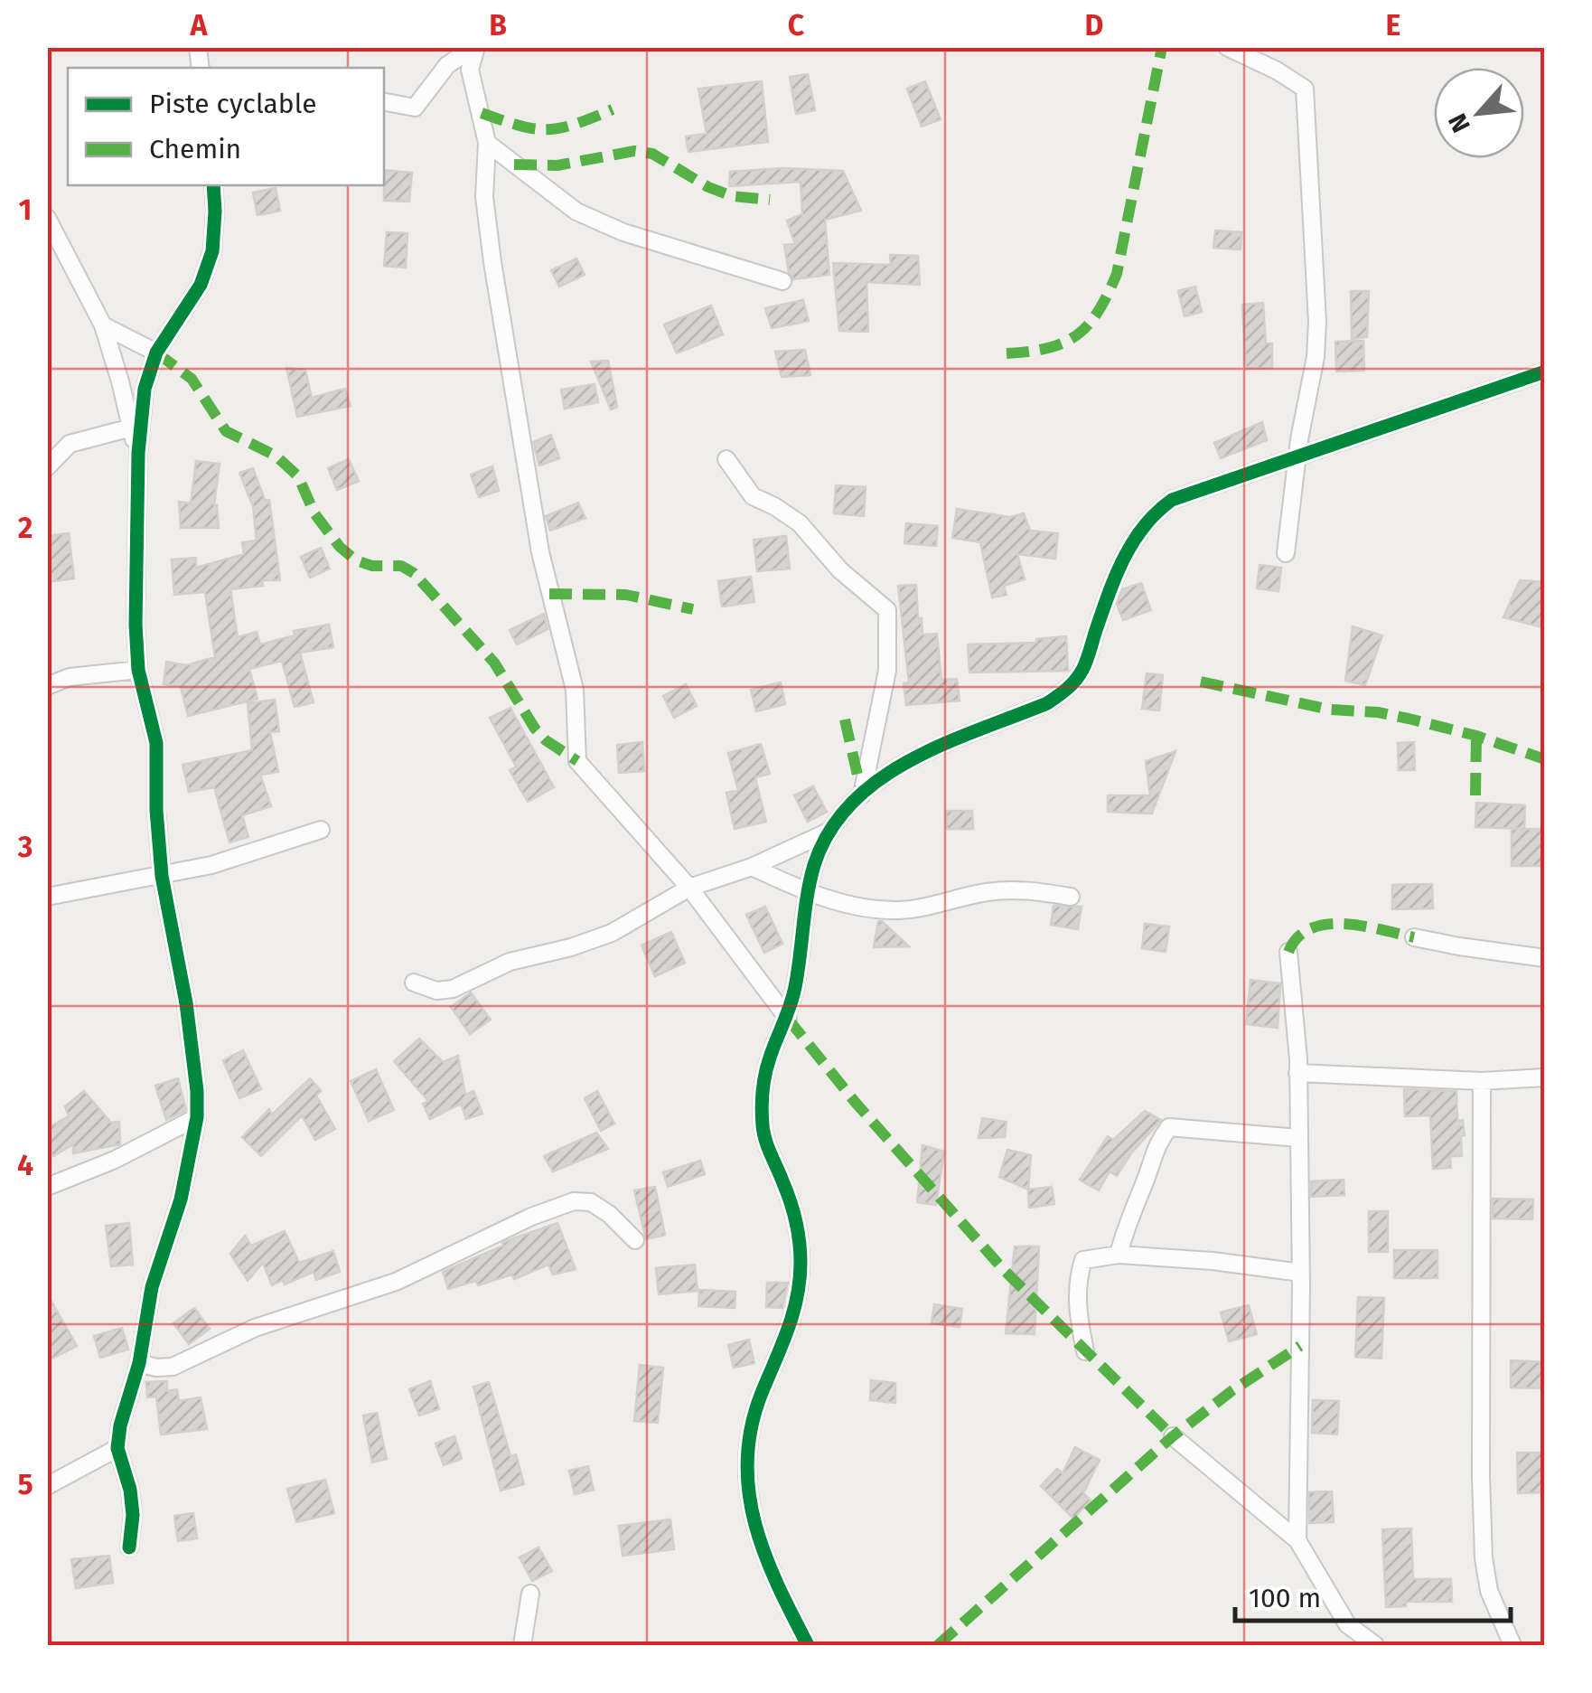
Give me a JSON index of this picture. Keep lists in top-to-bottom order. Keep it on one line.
{"legend":["Piste cyclable","Chemin"],"scale_bar":"100 m","north":"bottom left","grid":{"columns":["A","B","C","D","E"],"rows":["1","2","3","4","5"]}}
